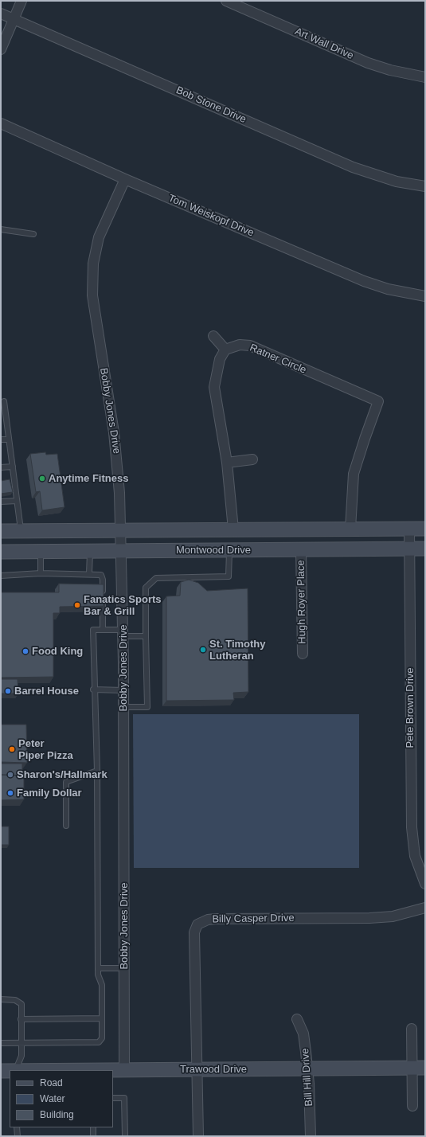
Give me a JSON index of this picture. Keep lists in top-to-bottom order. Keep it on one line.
{"streets":{"main road":["Montwood Drive","Trawood Drive"],"street":["Art Wall Drive","Bob Stone Drive","Tom Weiskopf Drive","Ratner Circle","Bobby Jones Drive","Hugh Royer Place","Pete Brown Drive","Billy Casper Drive","Bill Hill Drive"]},"crossings":[["Tom Weiskopf Drive","Bobby Jones Drive"],["Ratner Circle","Montwood Drive"],["Bobby Jones Drive","Montwood Drive"],["Bobby Jones Drive","Trawood Drive"],["Montwood Drive","Hugh Royer Place"],["Montwood Drive","Pete Brown Drive"],["Billy Casper Drive","Trawood Drive"],["Trawood Drive","Bill Hill Drive"]],"places":["Anytime Fitness","Fanatics Sports Bar & Grill","St. Timothy Lutheran","Food King","Barrel House","Peter Piper Pizza","Sharon's/Hallmark","Family Dollar"],"legend":["Road","Water","Building"]}
